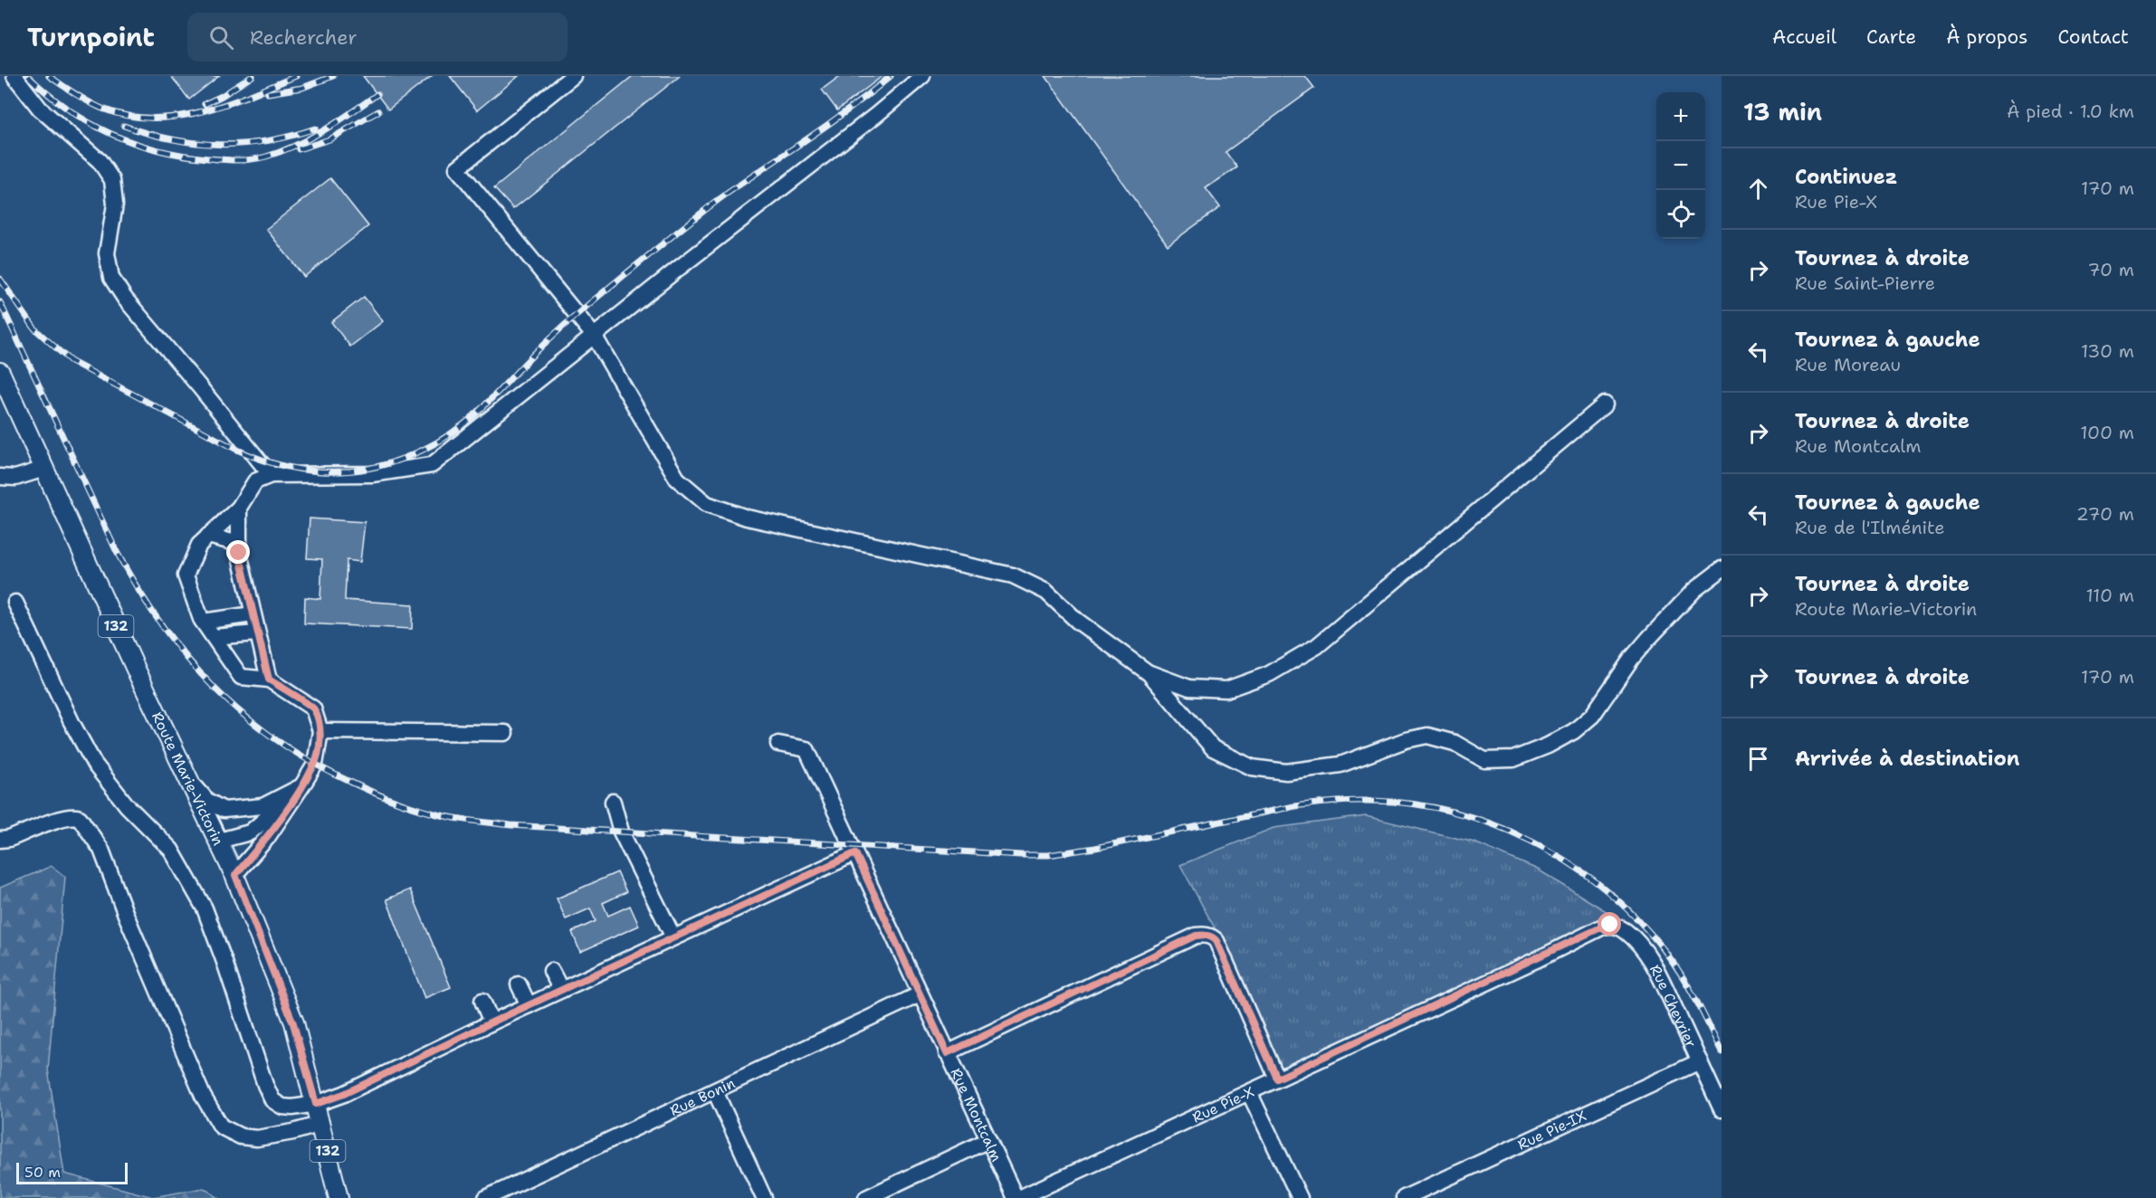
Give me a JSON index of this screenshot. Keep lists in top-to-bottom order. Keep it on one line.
{"streets":{"main road":["132","Route Marie-Victorin"],"street":["Rue Chevrier","Rue Bonin","Rue Pie-X","Rue Montcalm","Rue Pie-IX"]},"crossings":[["Rue Chevrier","Rue Pie-X"],["Rue Chevrier","Rue Pie-IX"],["Rue Bonin","Rue Montcalm"],["Rue Pie-X","Rue Montcalm"]],"scale_bar":"50 m","page":{"header":"Turnpoint","search":"Rechercher","nav":["Accueil","Carte","À propos","Contact"],"heading":["13 min","À pied · 1.0 km"],"map_buttons":["+","−"],"list":[["Continuez","Rue Pie-X","170 m"],["Tournez à droite","Rue Saint-Pierre","70 m"],["Tournez à gauche","Rue Moreau","130 m"],["Tournez à droite","Rue Montcalm","100 m"],["Tournez à gauche","Rue de l'Ilménite","270 m"],["Tournez à droite","Route Marie-Victorin","110 m"],["Tournez à droite","170 m"],"Arrivée à destination"],"scale":"50 m"}}
